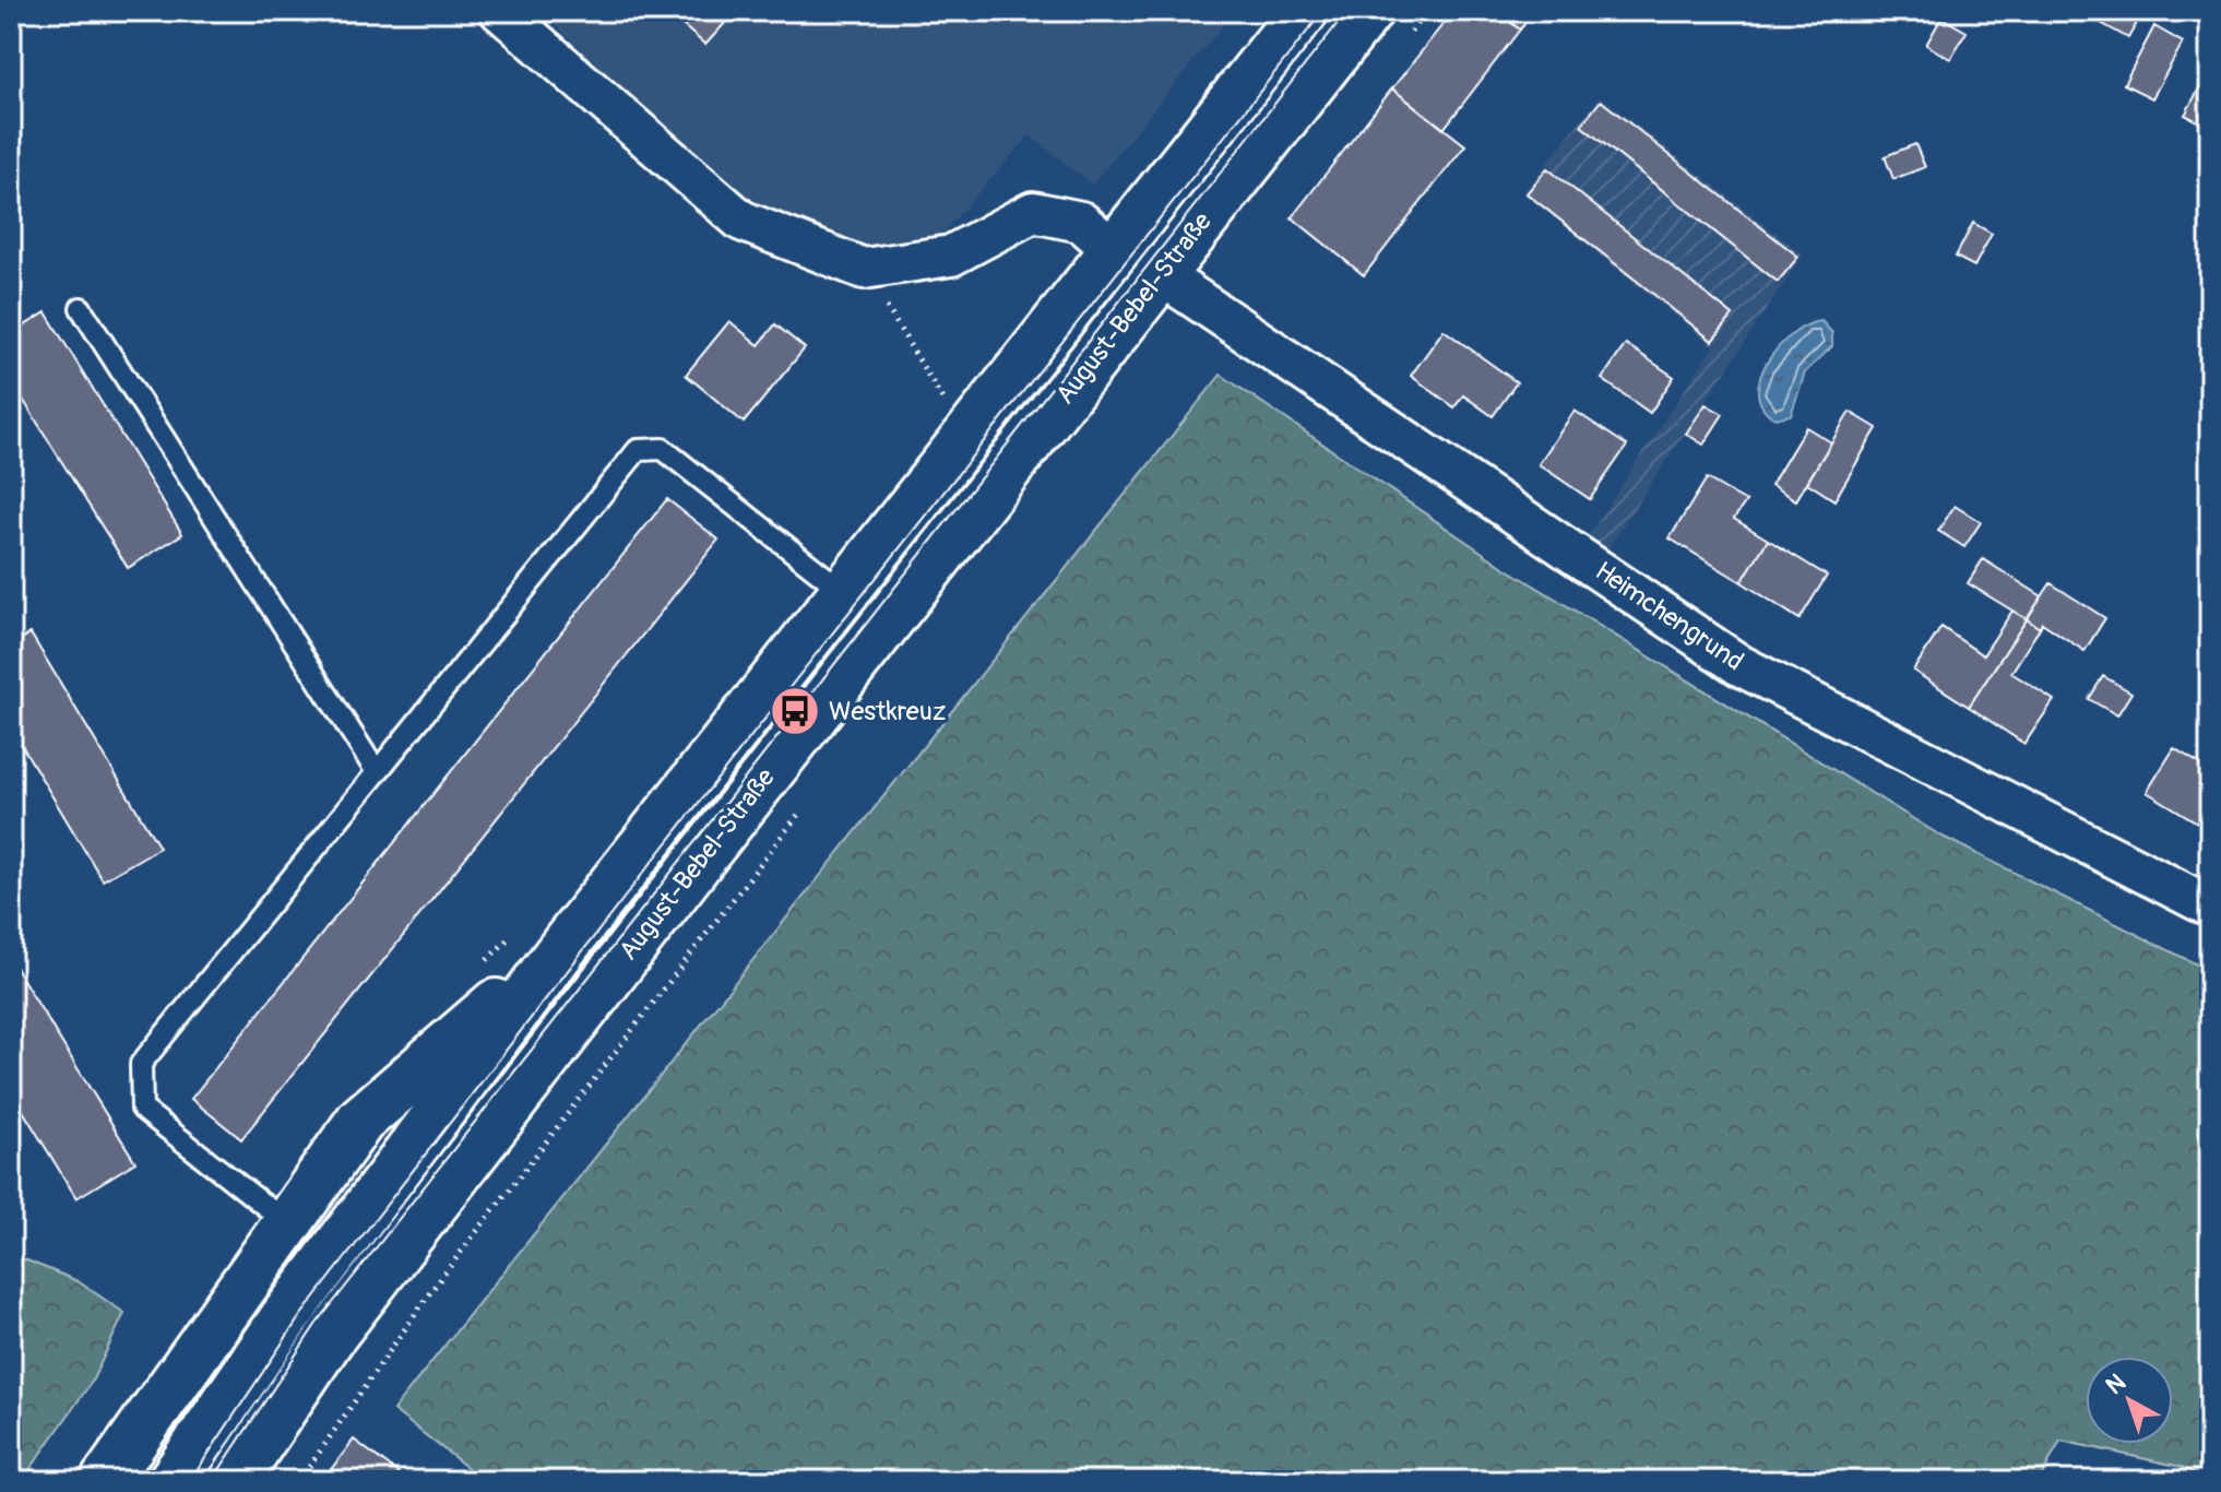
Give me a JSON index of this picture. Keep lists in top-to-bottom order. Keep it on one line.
{"streets":{"street":["August-Bebel-Straße","Heimchengrund"]},"crossings":[["August-Bebel-Straße","Heimchengrund"]],"places":{"bus stop":["Westkreuz"]},"north":"top left"}
